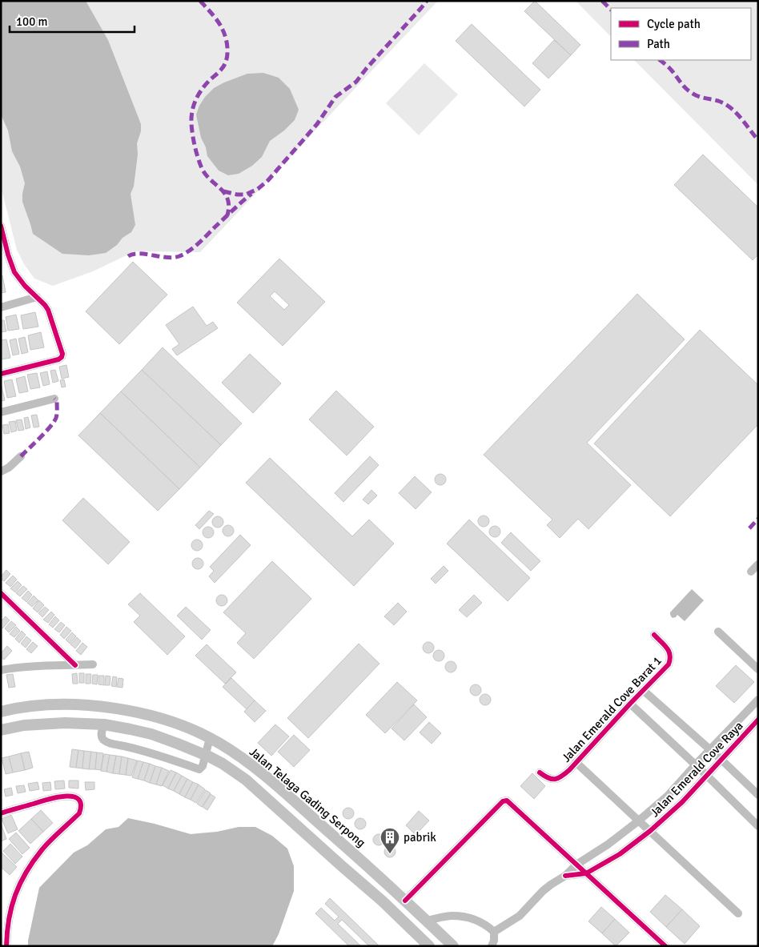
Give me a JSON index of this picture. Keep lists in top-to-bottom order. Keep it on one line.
{"streets":{"main road":["Jalan Telaga Gading Serpong"],"street":["Jalan Emerald Cove Barat 1","Jalan Emerald Cove Raya"]},"places":{"building":["pabrik"]},"legend":["Cycle path","Path"],"scale_bar":"100 m"}
